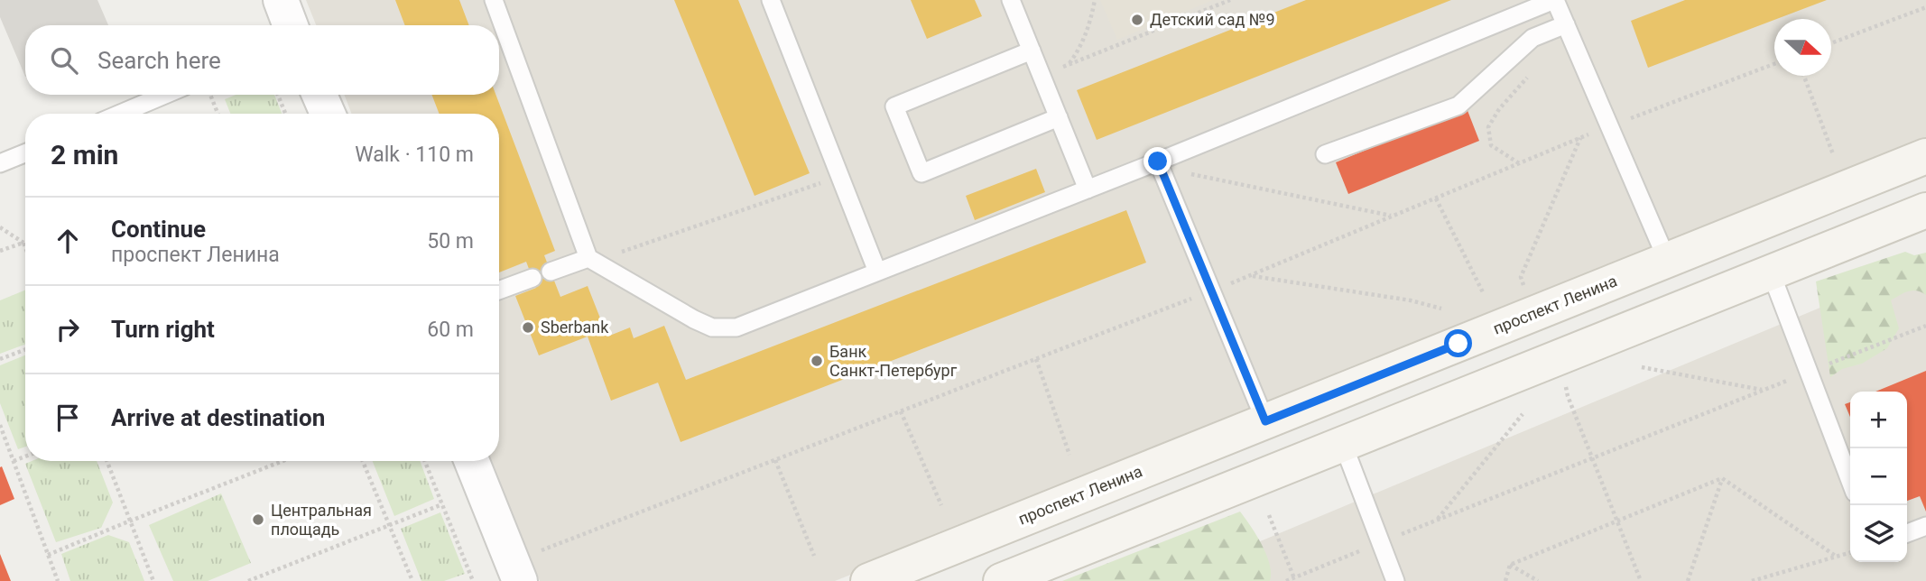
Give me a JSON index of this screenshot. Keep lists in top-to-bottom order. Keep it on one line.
{"streets":{"main road":["проспект Ленина"]},"places":["Детский сад №9","Sberbank","Банк Санкт-Петербург","Центральная площадь"],"north":"right","page":{"search":"Search here","heading":["2 min","Walk · 110 m"],"list":[["Continue","проспект Ленина","50 m"],["Turn right","60 m"],"Arrive at destination"],"map_buttons":["+","−"]}}
